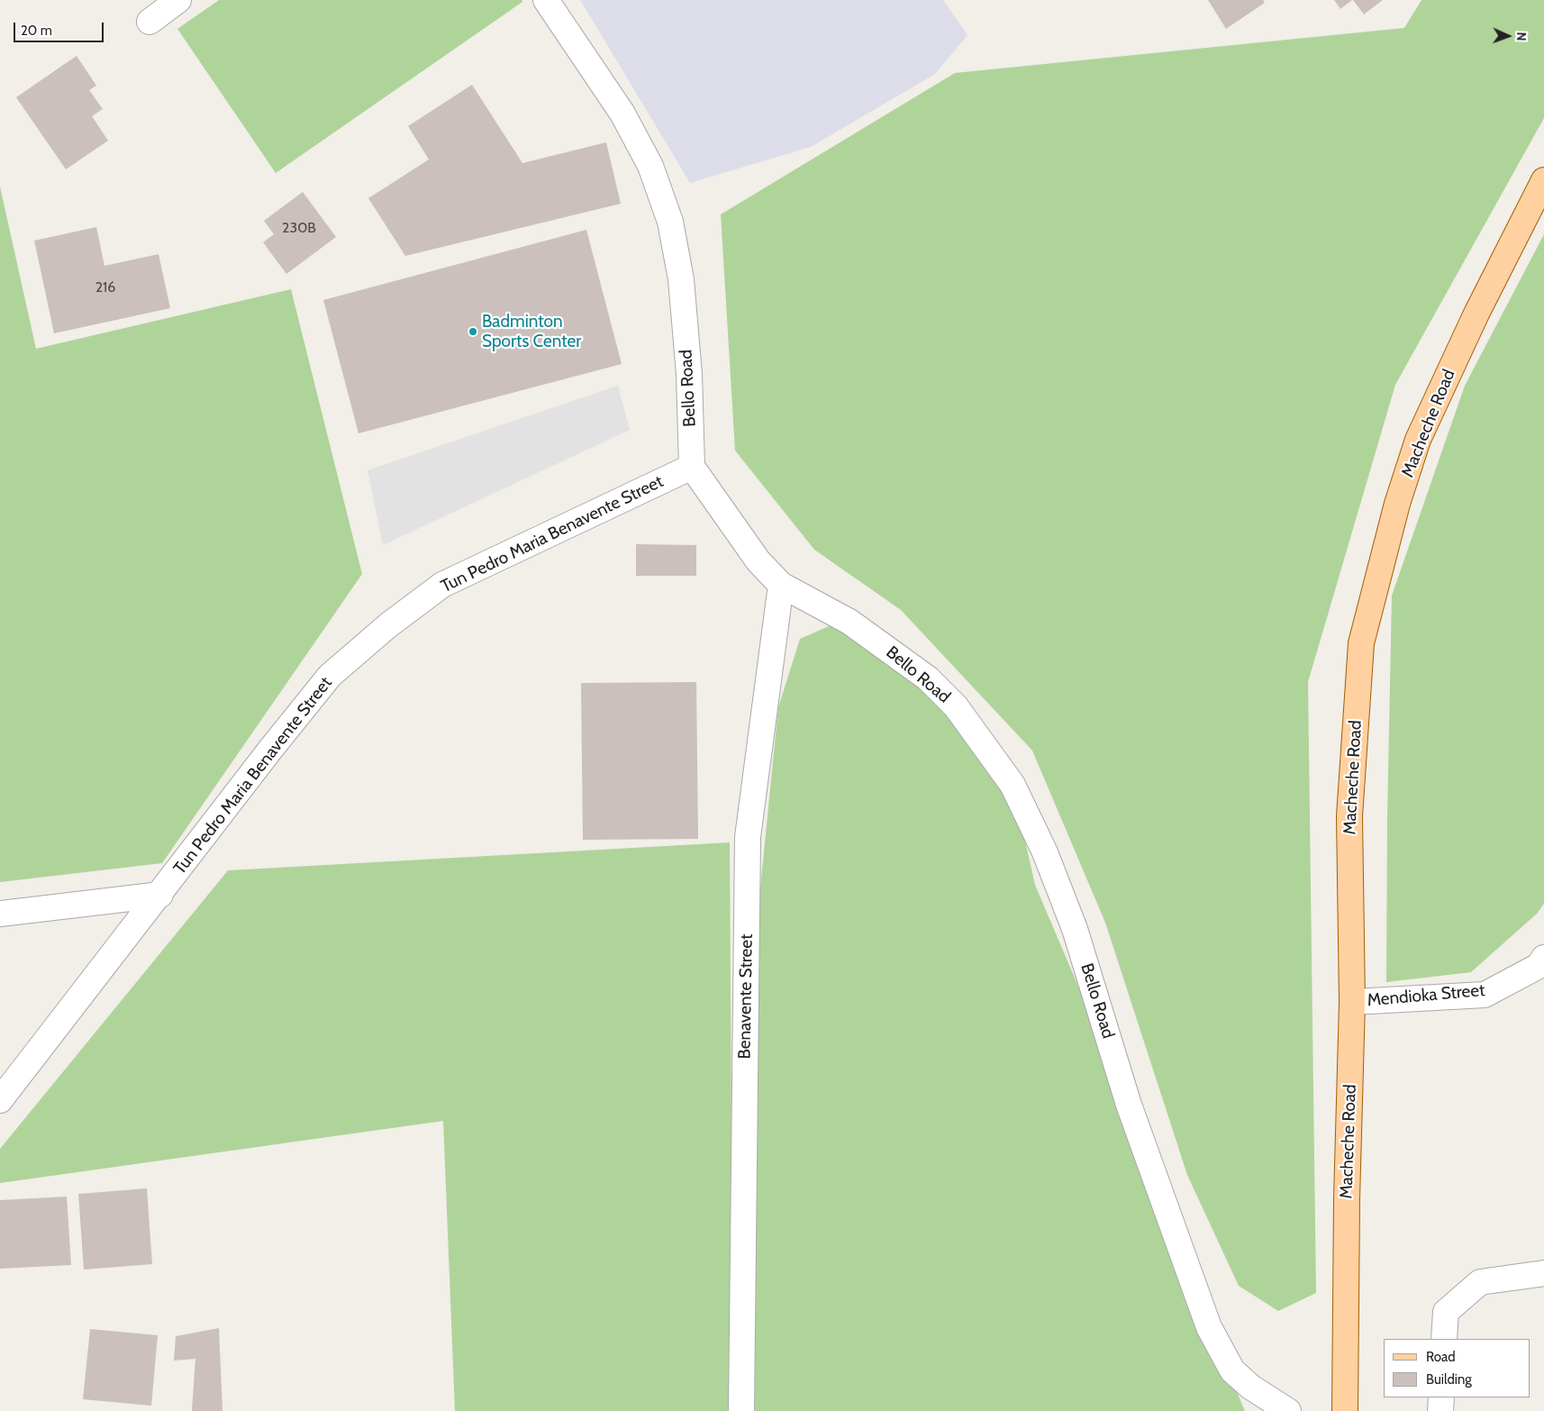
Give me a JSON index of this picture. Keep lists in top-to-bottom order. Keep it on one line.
{"streets":{"main road":["Macheche Road"],"street":["Bello Road","Tun Pedro Maria Benavente Street","Mendioka Street","Benavente Street"]},"crossings":[["Bello Road","Tun Pedro Maria Benavente Street"],["Bello Road","Benavente Street"],["Macheche Road","Mendioka Street"]],"places":["Badminton Sports Center"],"house_numbers":["230B","216"],"legend":["Road","Building"],"scale_bar":"20 m","north":"right"}
